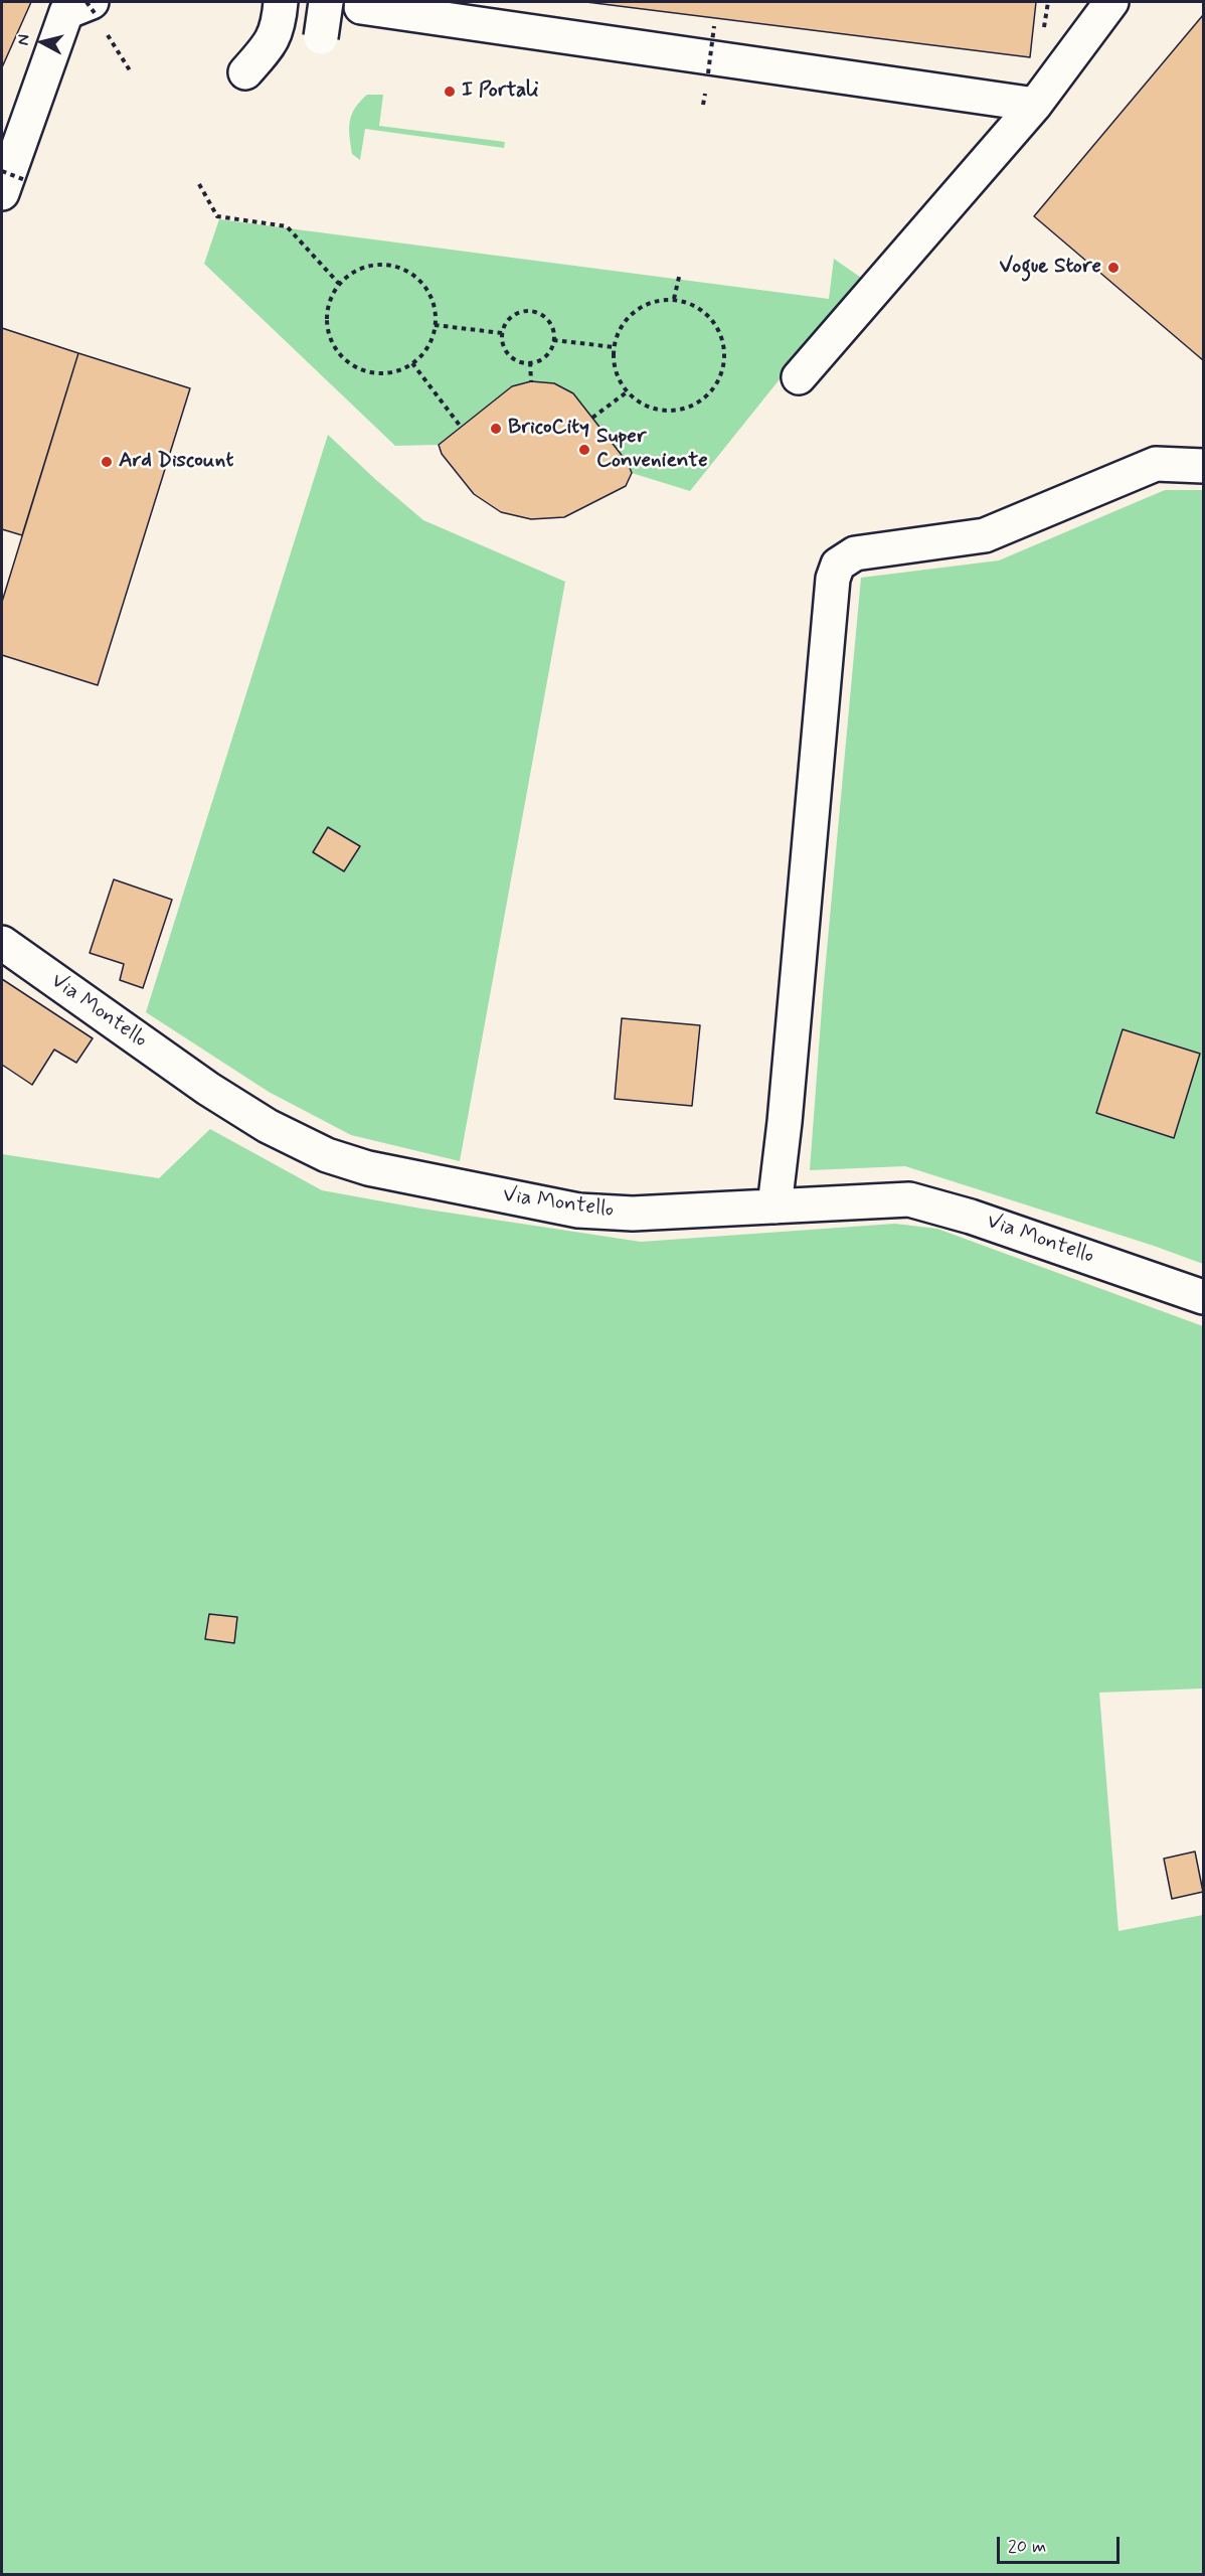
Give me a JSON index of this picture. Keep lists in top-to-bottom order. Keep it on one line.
{"streets":{"street":["Via Montello"]},"places":["I Portali","Vogue Store","BricoCity","Super Conveniente","Ard Discount"],"scale_bar":"20 m","north":"left"}
